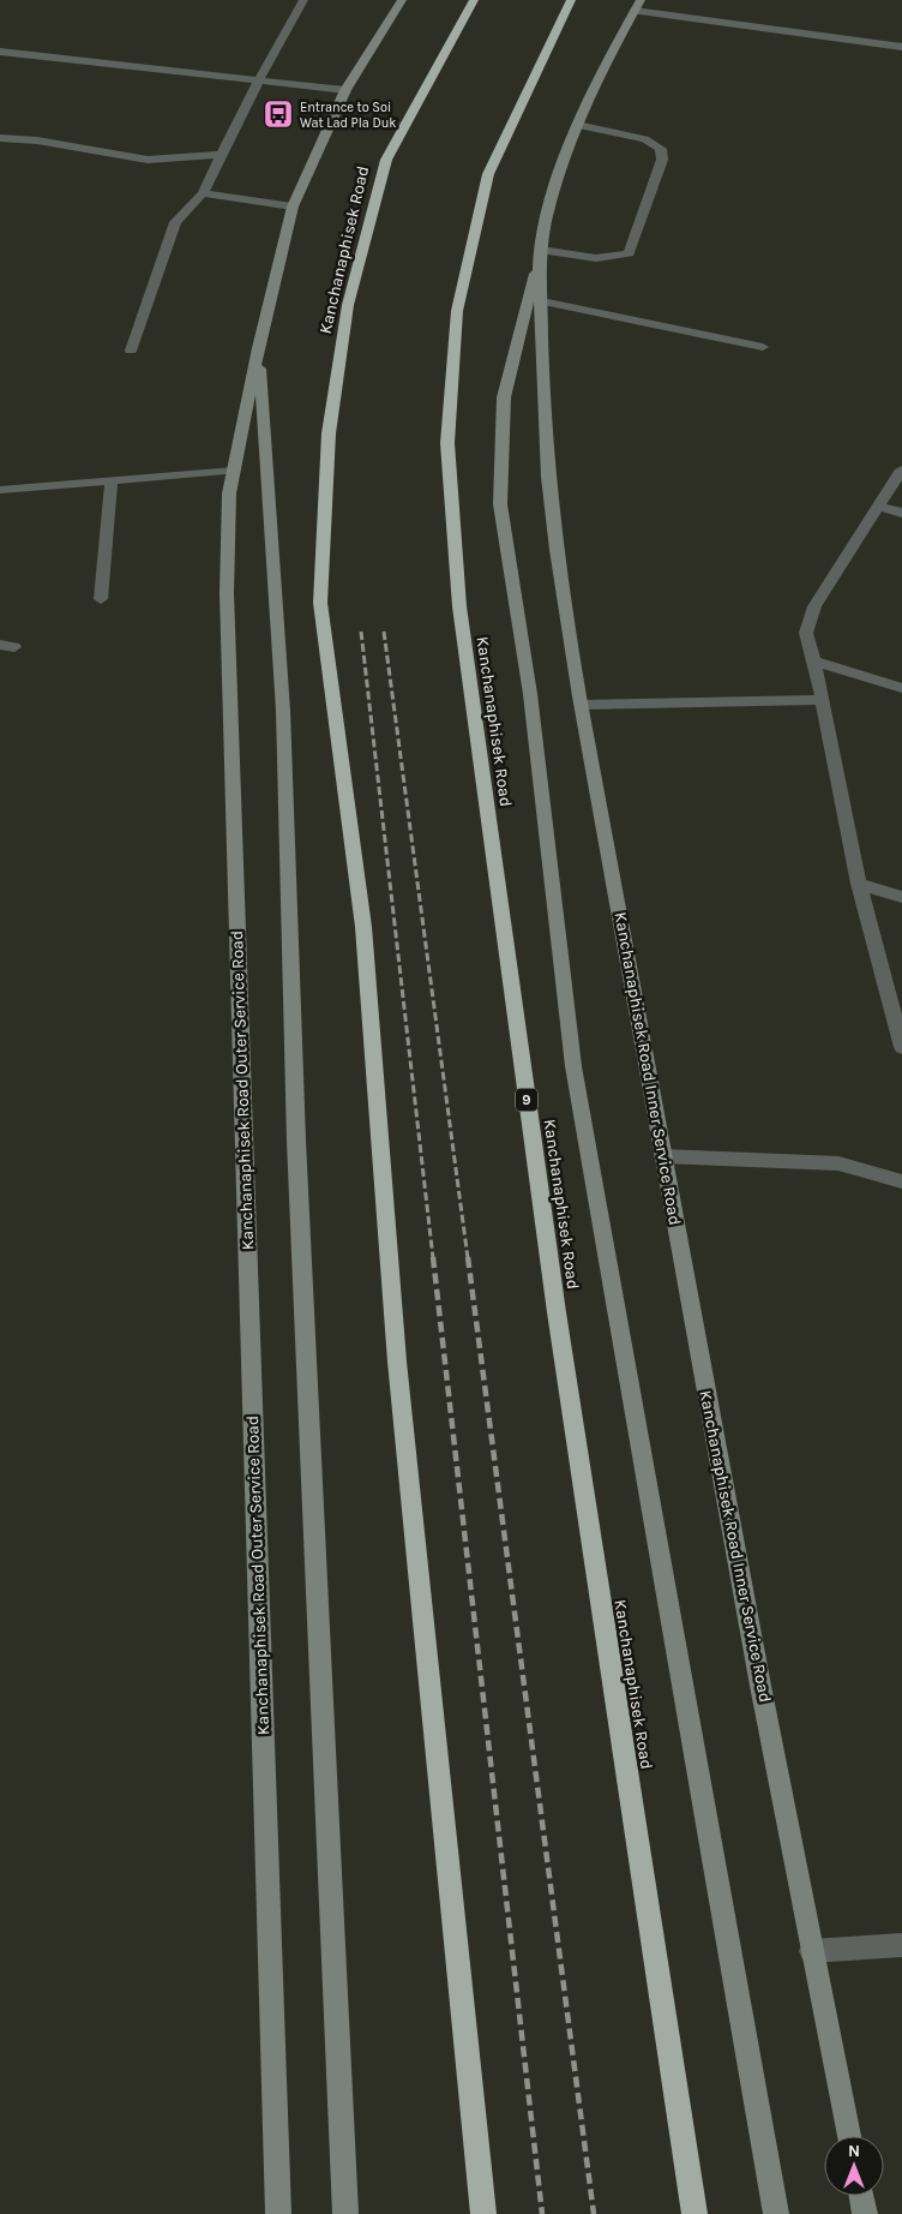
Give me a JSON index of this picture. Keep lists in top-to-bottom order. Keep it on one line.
{"streets":{"highway":["Kanchanaphisek Road","9"],"main road":["Kanchanaphisek Road Inner Service Road","Kanchanaphisek Road Outer Service Road"]},"places":{"bus stop":["Entrance to Soi Wat Lad Pla Duk"]},"north":"top"}
